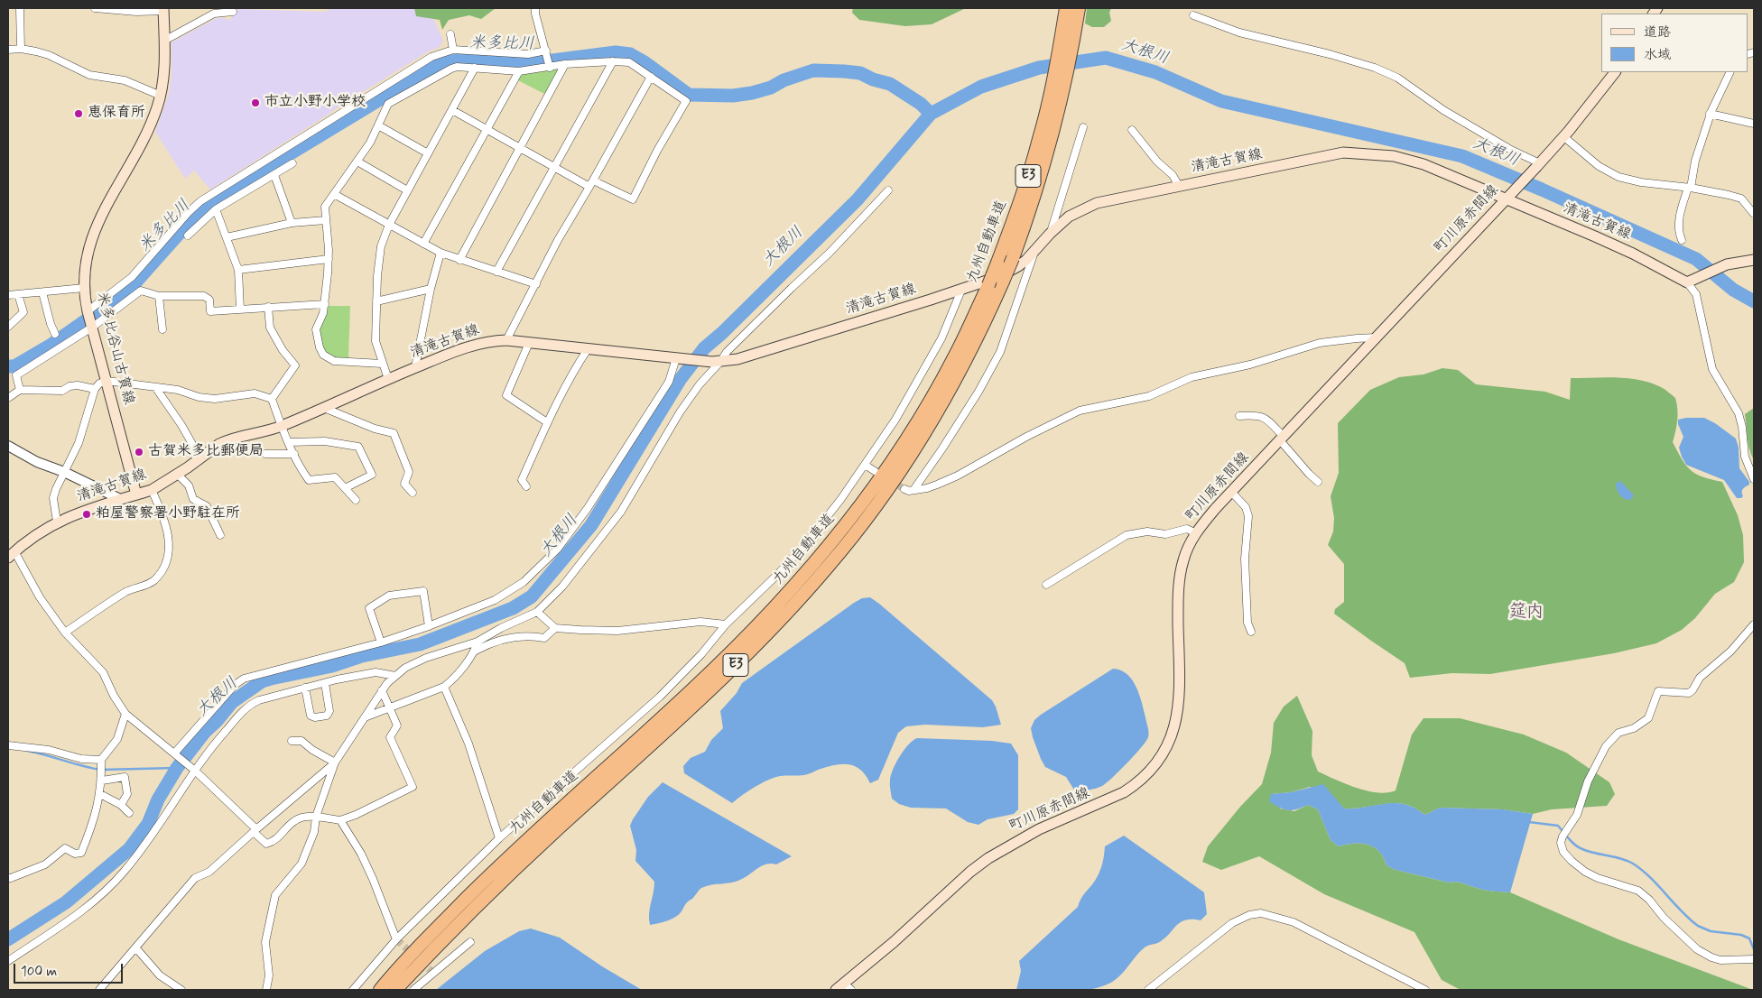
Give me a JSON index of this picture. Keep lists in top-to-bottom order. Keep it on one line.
{"streets":{"highway":["E3","九州自動車道"],"main road":["清滝古賀線","町川原赤間線","米多比谷山古賀線"]},"crossings":[["清滝古賀線","町川原赤間線"],["清滝古賀線","米多比谷山古賀線"]],"districts":["筵内"],"water":["米多比川","大根川"],"places":["市立小野小学校","恵保育所","古賀米多比郵便局","粕屋警察署小野駐在所"],"legend":["道路","水域"],"scale_bar":"100 m"}
